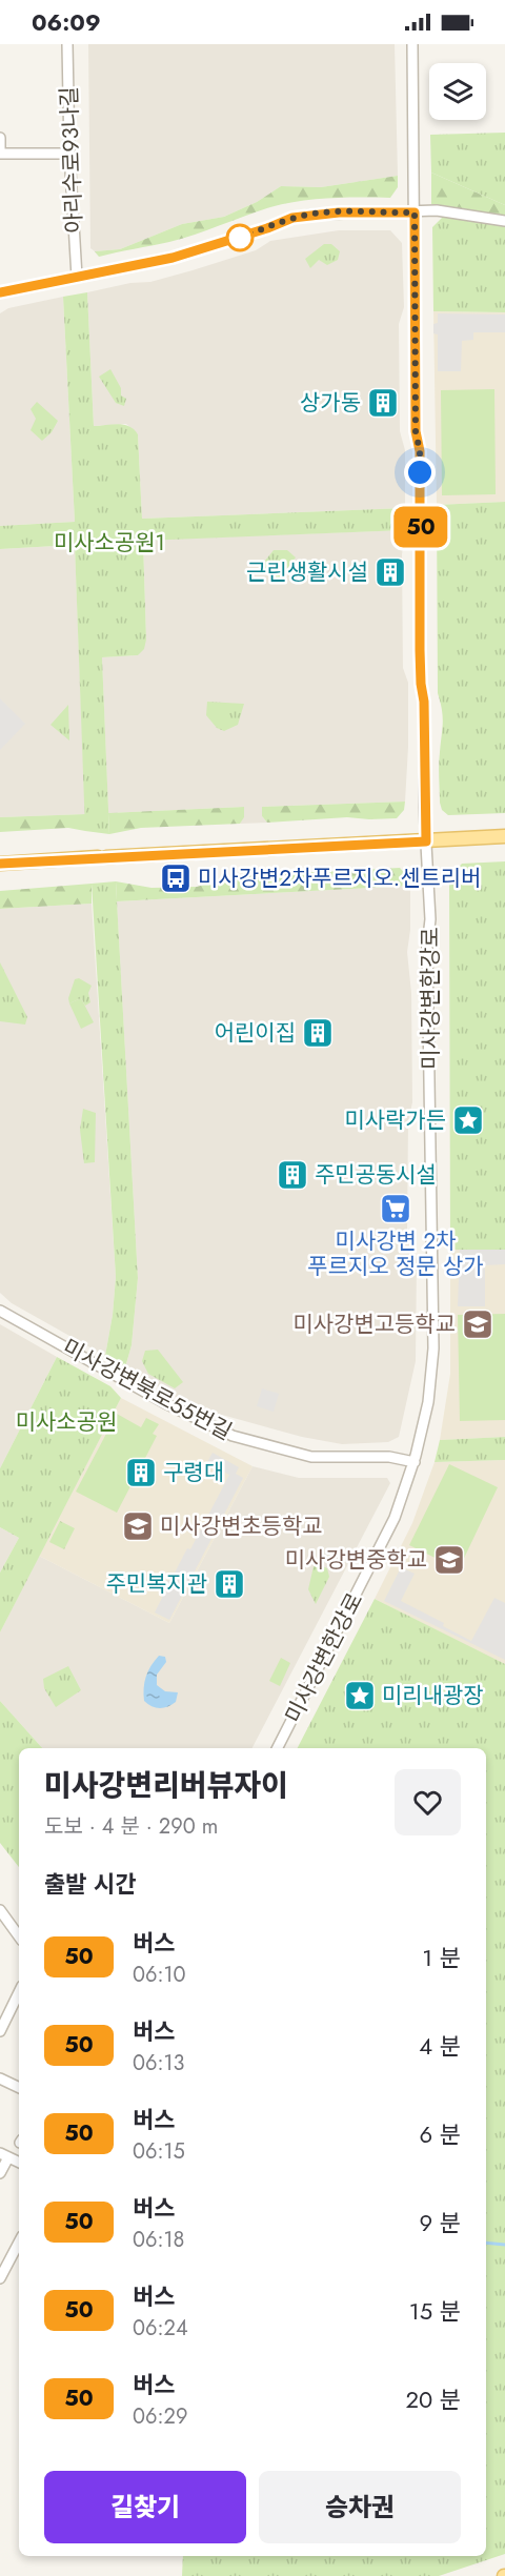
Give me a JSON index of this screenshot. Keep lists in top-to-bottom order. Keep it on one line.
{"streets":{"street":["아리수로93나길","미사강변한강로","미사강변북로55번길"]},"crossings":[["미사강변한강로","미사강변북로55번길"]],"parks":["미사소공원1","미사소공원"],"places":{"building":["상가동","근린생활시설","어린이집","주민공동시설","구령대","주민복지관"],"bus stop":["미사강변2차푸르지오.센트리버"],"place":["미사락가든","미리내광장"],"supermarket":["미사강변 2차 푸르지오 정문 상가"],"school or university":["미사강변고등학교","미사강변초등학교","미사강변중학교"]},"lines":["bus line 50"],"page":{"status":"06:09","on_map":"50","heading":[["미사강변리버뷰자이","도보 · 4 분 · 290 m"],"출발 시간"],"list":[{"mark":"50","name":"버스","note":"06:10","value":"1 분"},{"mark":"50","name":"버스","note":"06:13","value":"4 분"},{"mark":"50","name":"버스","note":"06:15","value":"6 분"},{"mark":"50","name":"버스","note":"06:18","value":"9 분"},{"mark":"50","name":"버스","note":"06:24","value":"15 분"},{"mark":"50","name":"버스","note":"06:29","value":"20 분"}],"buttons":["길찾기","승차권"]}}
